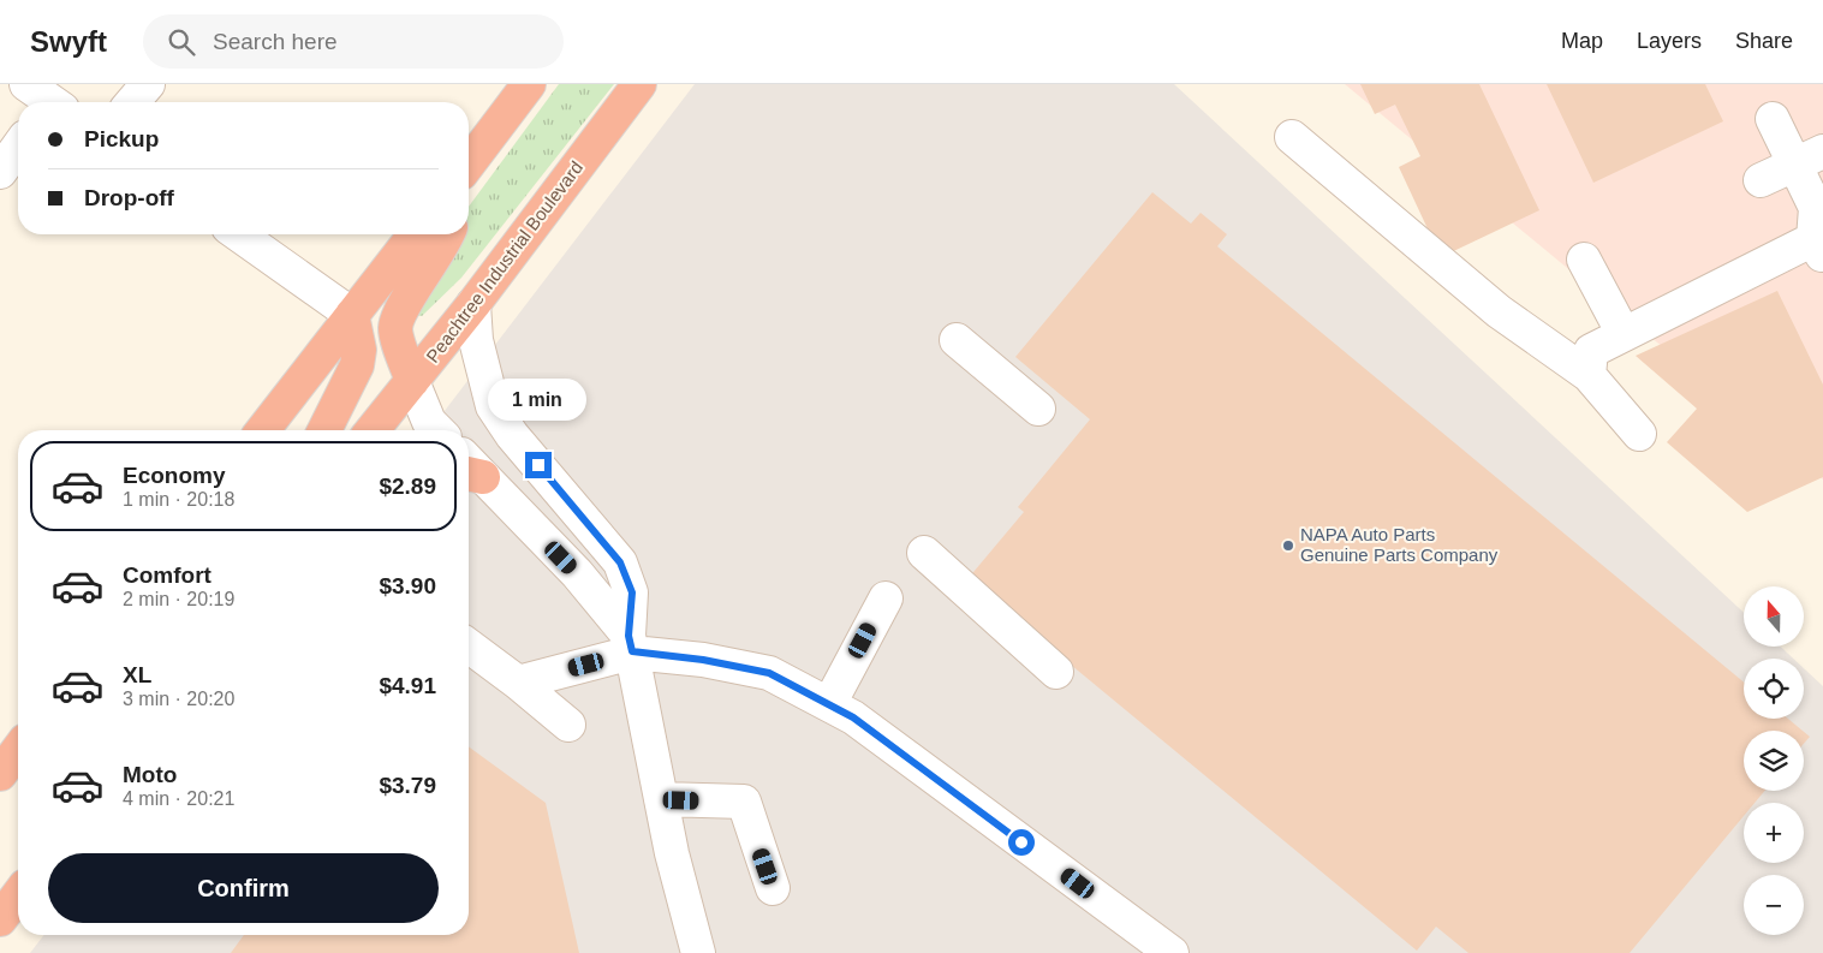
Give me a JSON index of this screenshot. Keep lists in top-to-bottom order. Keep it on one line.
{"streets":{"highway":["Peachtree Industrial Boulevard"]},"places":["NAPA Auto Parts Genuine Parts Company"],"north":"top","page":{"header":"Swyft","search":"Search here","nav":["Map","Layers","Share"],"banner":["Pickup","Drop-off"],"bubble":"1 min","list":[{"name":"Economy","note":"1 min · 20:18","value":"$2.89"},{"name":"Comfort","note":"2 min · 20:19","value":"$3.90"},{"name":"XL","note":"3 min · 20:20","value":"$4.91"},{"name":"Moto","note":"4 min · 20:21","value":"$3.79"}],"map_buttons":["+","−"],"buttons":"Confirm"}}
